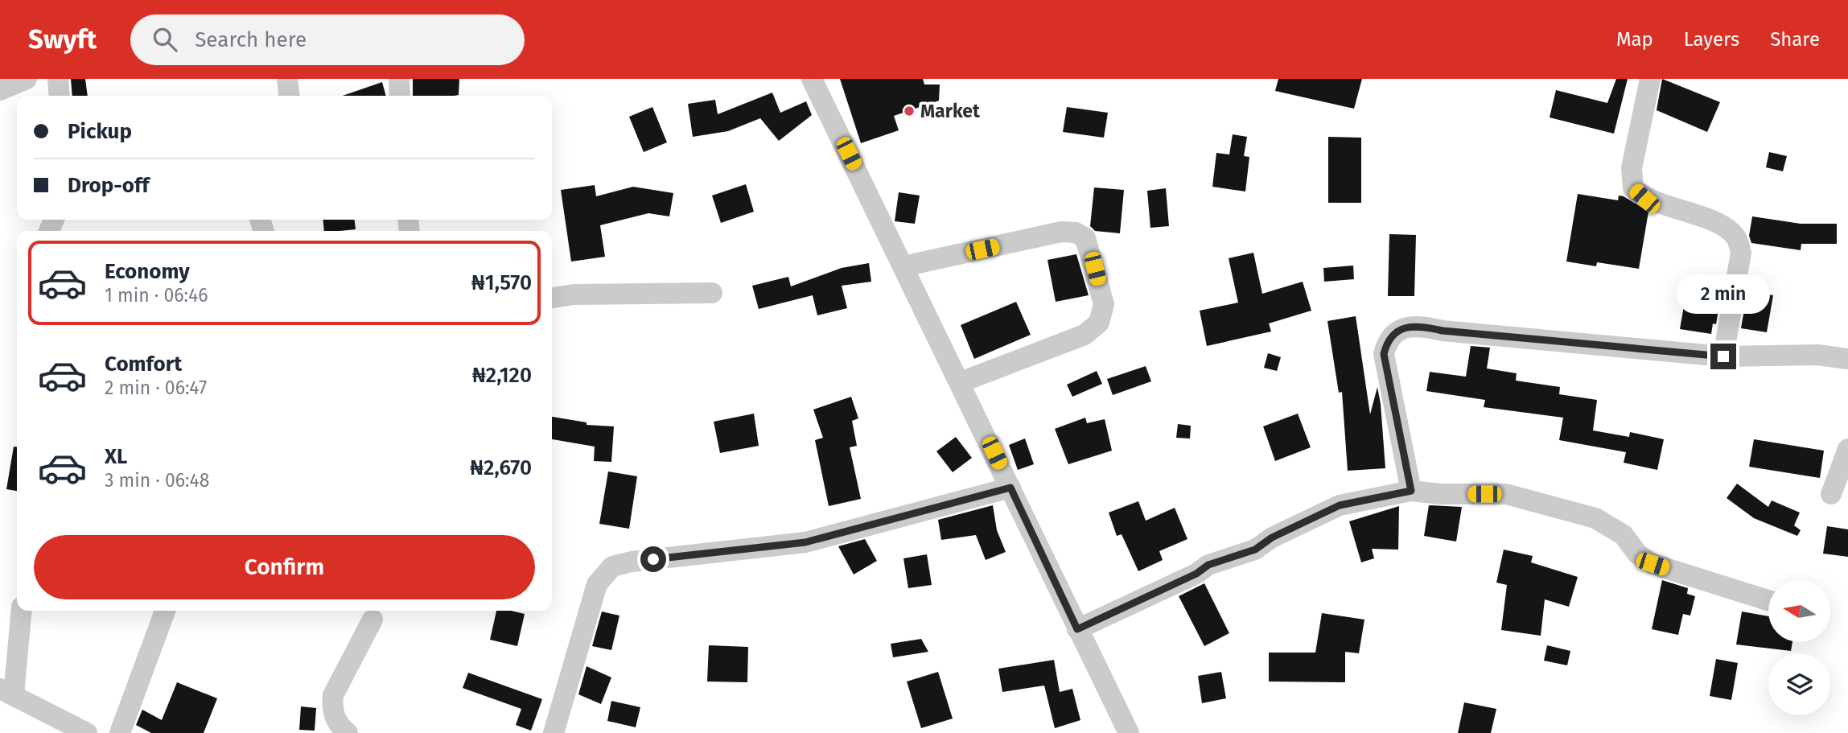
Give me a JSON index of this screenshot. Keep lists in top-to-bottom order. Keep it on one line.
{"places":["Market"],"north":"left","page":{"header":"Swyft","search":"Search here","nav":["Map","Layers","Share"],"banner":["Pickup","Drop-off"],"list":[{"name":"Economy","note":"1 min · 06:46","value":"₦1,570"},{"name":"Comfort","note":"2 min · 06:47","value":"₦2,120"},{"name":"XL","note":"3 min · 06:48","value":"₦2,670"}],"bubble":"2 min","buttons":"Confirm"}}
